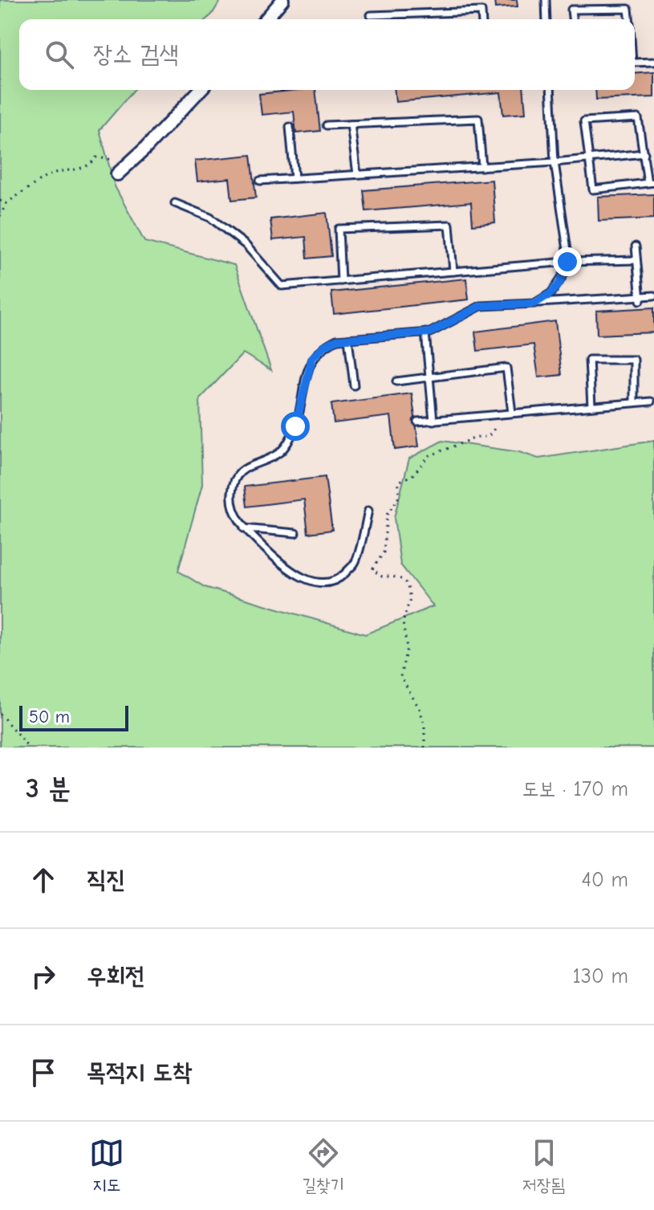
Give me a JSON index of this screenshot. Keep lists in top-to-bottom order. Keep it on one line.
{"scale_bar":"50 m","page":{"search":"장소 검색","scale":"50 m","heading":["3 분","도보 · 170 m"],"list":[["직진","40 m"],["우회전","130 m"],"목적지 도착"],"nav":["지도","길찾기","저장됨"]}}
